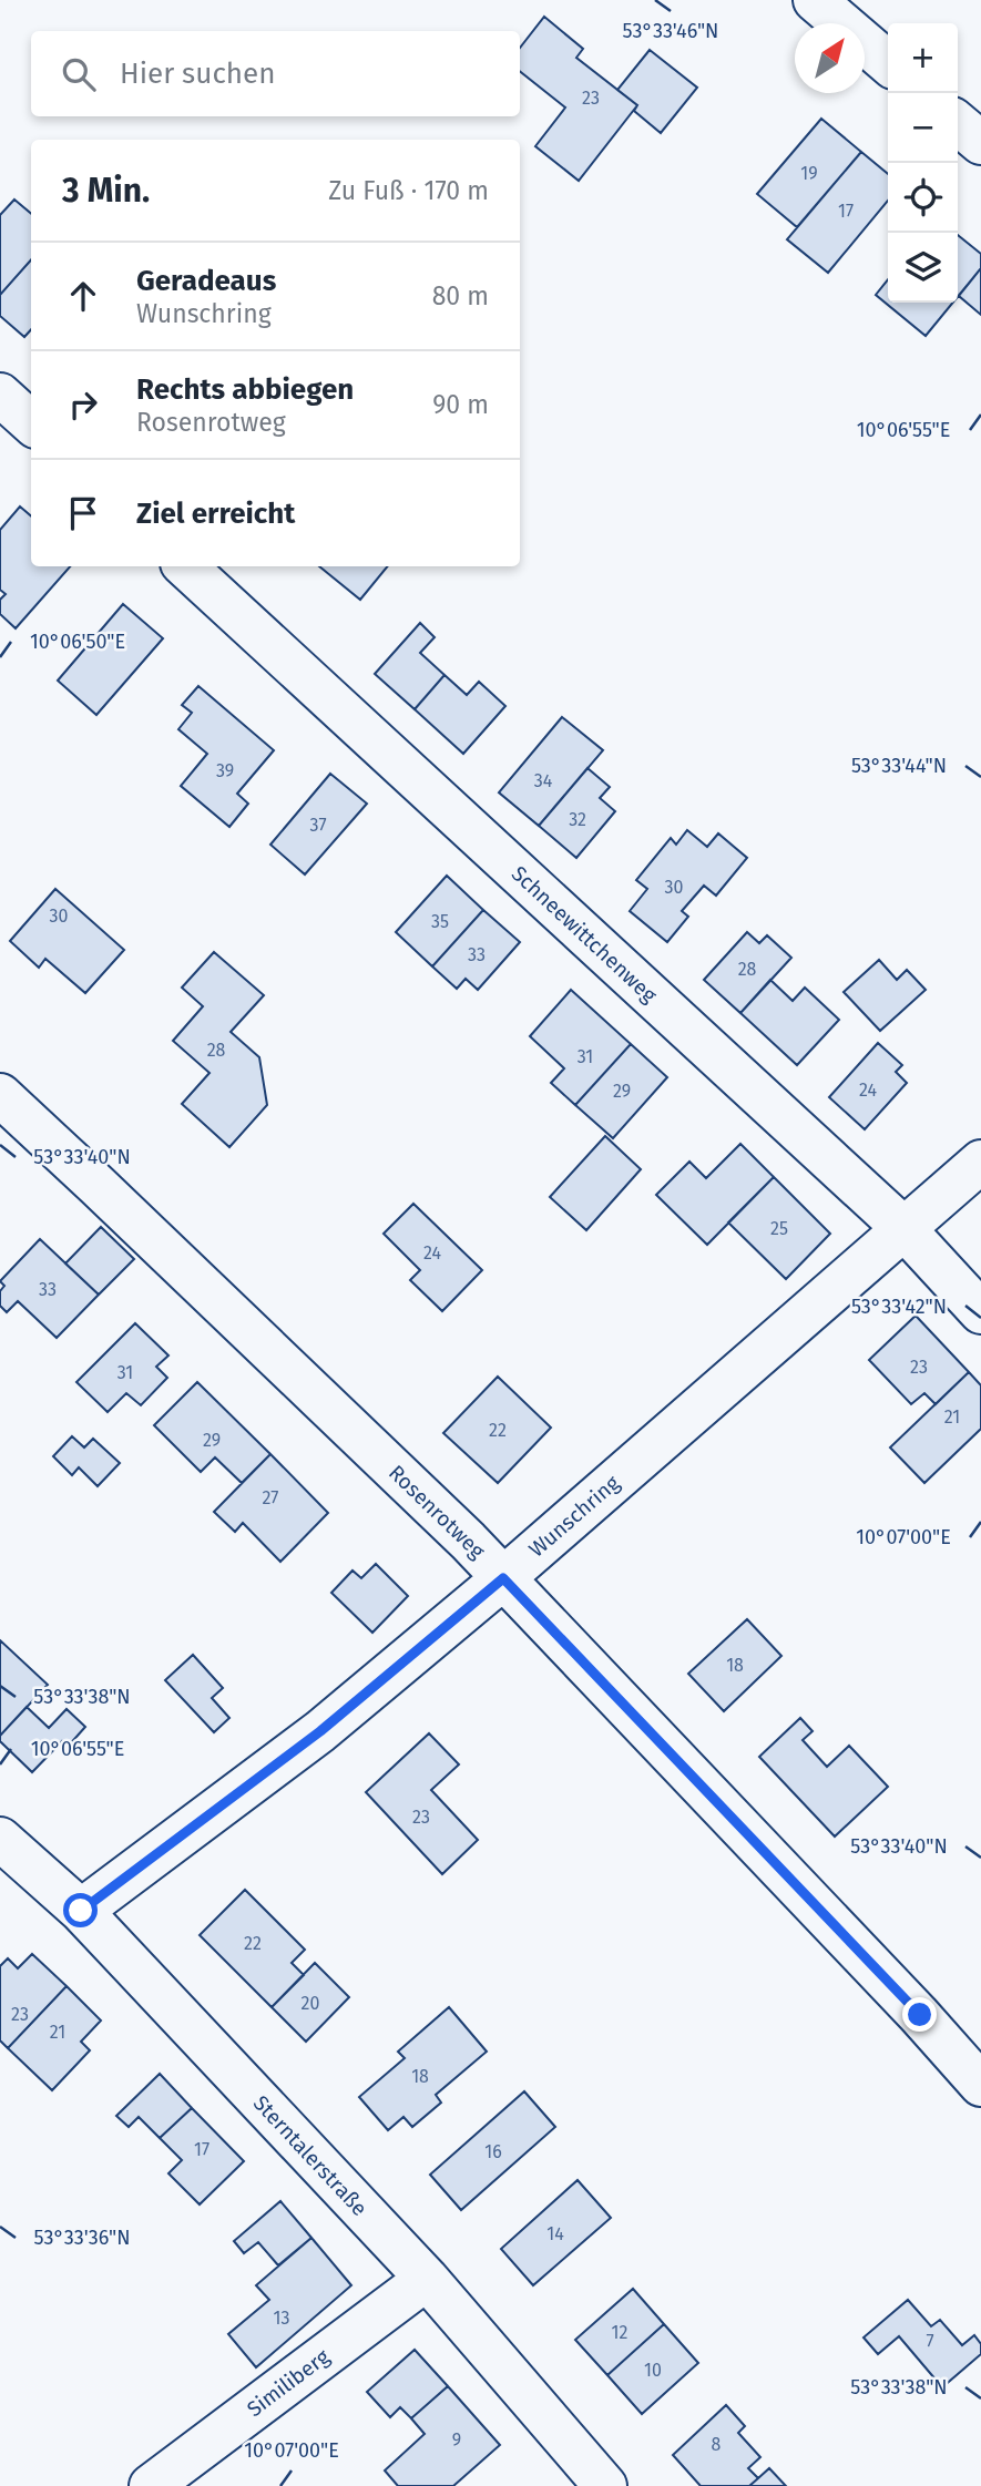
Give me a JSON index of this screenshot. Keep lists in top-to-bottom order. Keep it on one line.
{"streets":{"street":["Schneewittchenweg","Rosenrotweg","Wunschring","Sterntalerstraße","Similiberg"]},"crossings":[["Schneewittchenweg","Wunschring"],["Rosenrotweg","Wunschring"],["Wunschring","Sterntalerstraße"],["Sterntalerstraße","Similiberg"]],"house_numbers":["23","19","17","39","34","32","37","30","30","35","33","28","28","31","24","29","25","24","33","23","31","21","22","29","27","18","23","22","20","23","21","18","17","16","14","13","12","7","10","9","8"],"north":"top right","page":{"map_buttons":["+","−"],"search":"Hier suchen","heading":["3 Min.","Zu Fuß · 170 m"],"list":[["Geradeaus","Wunschring","80 m"],["Rechts abbiegen","Rosenrotweg","90 m"],"Ziel erreicht"]},"coordinates":["53°33'46\"N","10°06'55\"E","10°06'50\"E","53°33'44\"N","53°33'40\"N","53°33'42\"N","10°07'00\"E","53°33'38\"N","53°33'36\"N"]}
